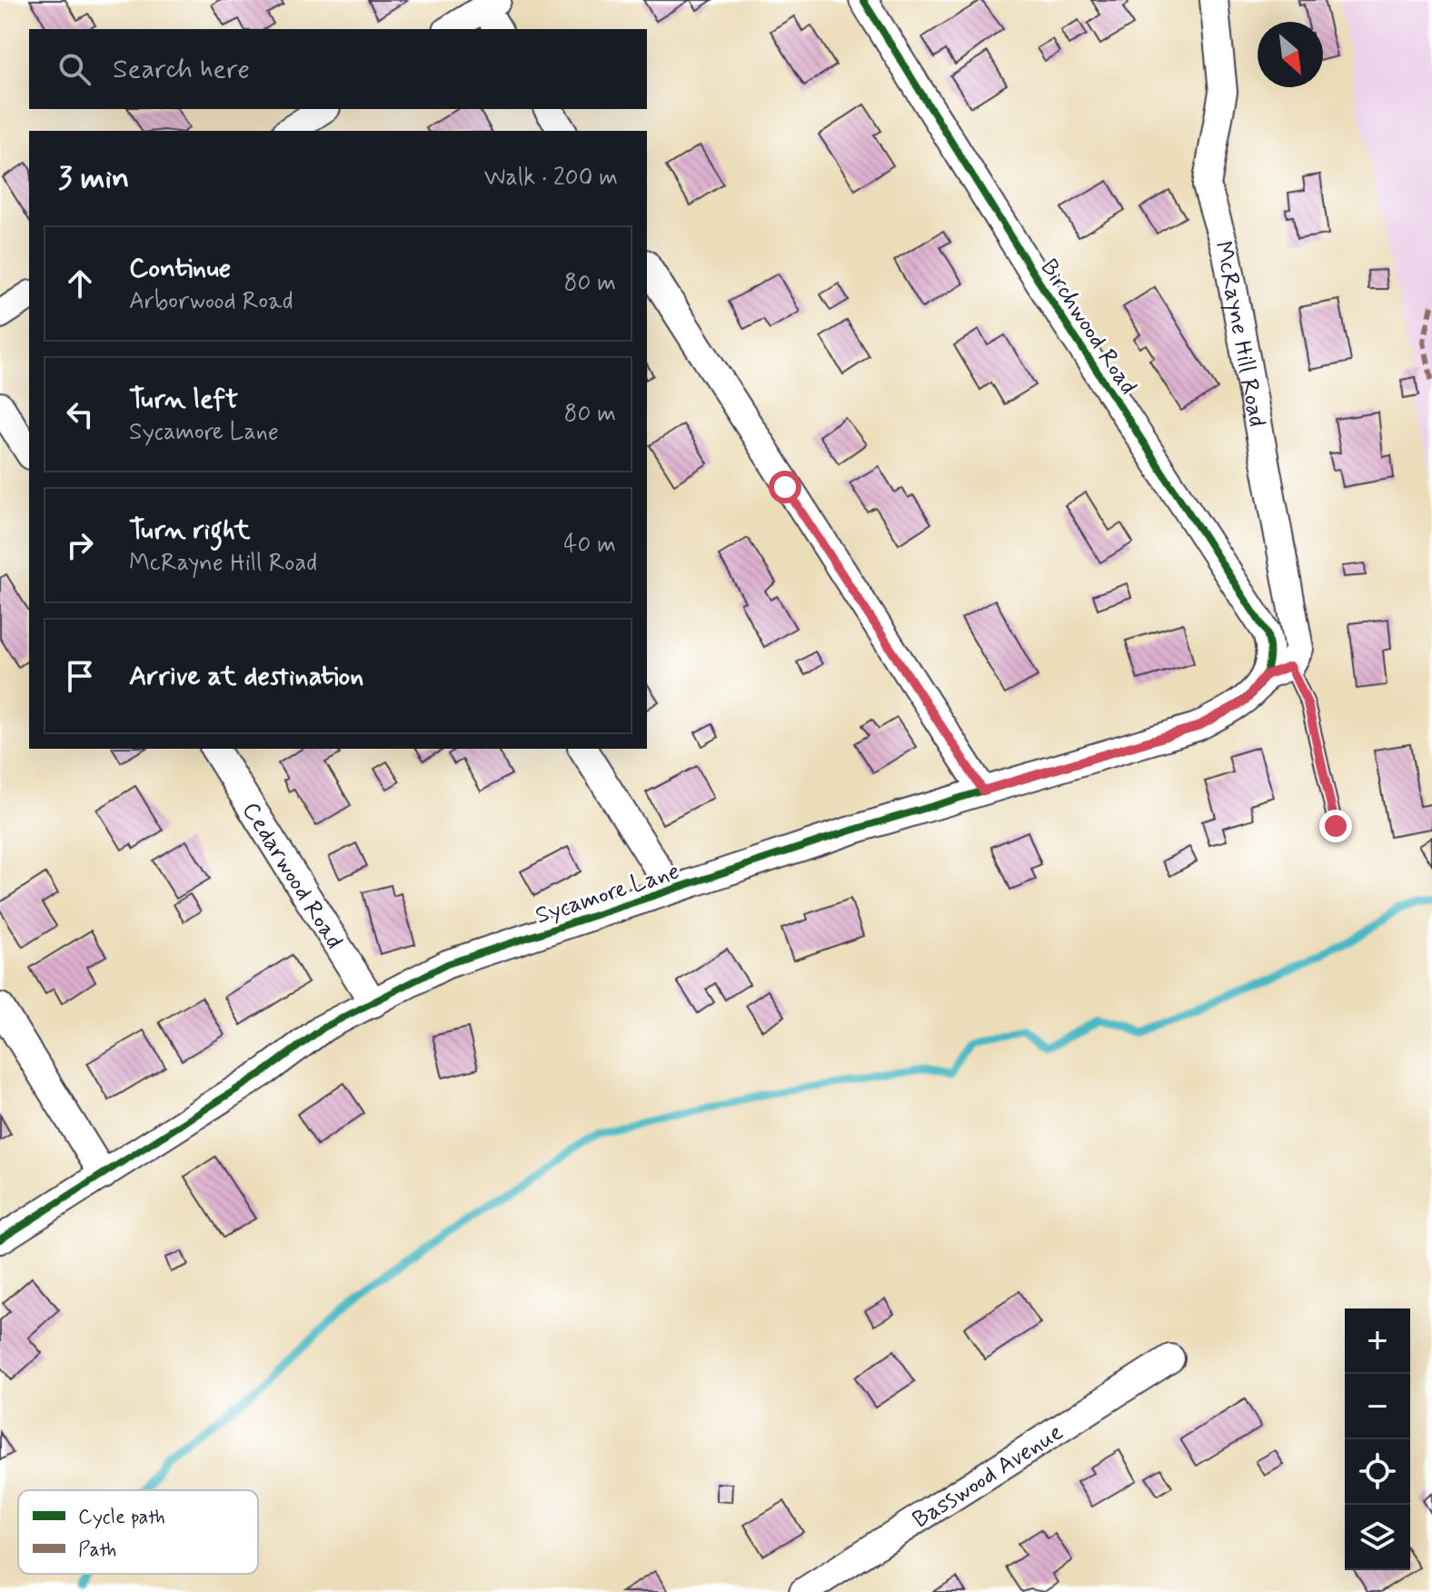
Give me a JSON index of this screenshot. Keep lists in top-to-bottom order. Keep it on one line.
{"streets":{"street":["Birchwood Road","McRayne Hill Road","Cedarwood Road","Sycamore Lane","Basswood Avenue"]},"crossings":[["Birchwood Road","McRayne Hill Road"],["Birchwood Road","Sycamore Lane"],["McRayne Hill Road","Sycamore Lane"],["Cedarwood Road","Sycamore Lane"]],"legend":["Cycle path","Path"],"north":"bottom right","page":{"search":"Search here","heading":["3 min","Walk · 200 m"],"list":[["Continue","Arborwood Road","80 m"],["Turn left","Sycamore Lane","80 m"],["Turn right","McRayne Hill Road","40 m"],"Arrive at destination"],"map_buttons":["+","−"]}}
